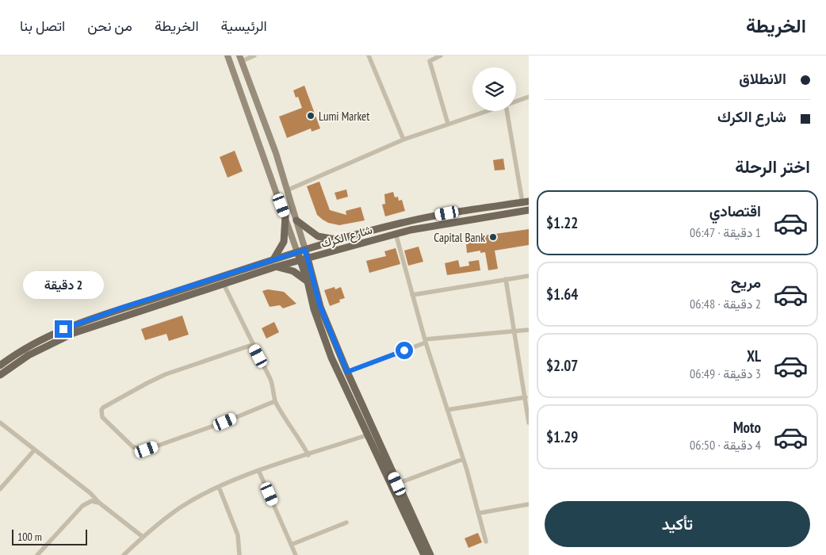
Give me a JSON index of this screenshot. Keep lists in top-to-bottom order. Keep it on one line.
{"streets":{"main road":["شارع الكرك"]},"places":["Lumi Market","Capital Bank"],"scale_bar":"100 m","page":{"header":"الخريطة","nav":["الرئيسية","الخريطة","من نحن","اتصل بنا"],"banner":["الانطلاق","شارع الكرك"],"heading":"اختر الرحلة","list":[{"name":"اقتصادي","note":"1 دقيقة · 06:47","value":"$1.22"},{"name":"مريح","note":"2 دقيقة · 06:48","value":"$1.64"},{"name":"XL","note":"3 دقيقة · 06:49","value":"$2.07"},{"name":"Moto","note":"4 دقيقة · 06:50","value":"$1.29"}],"bubble":"2 دقيقة","buttons":"تأكيد","scale":"100 m"}}
